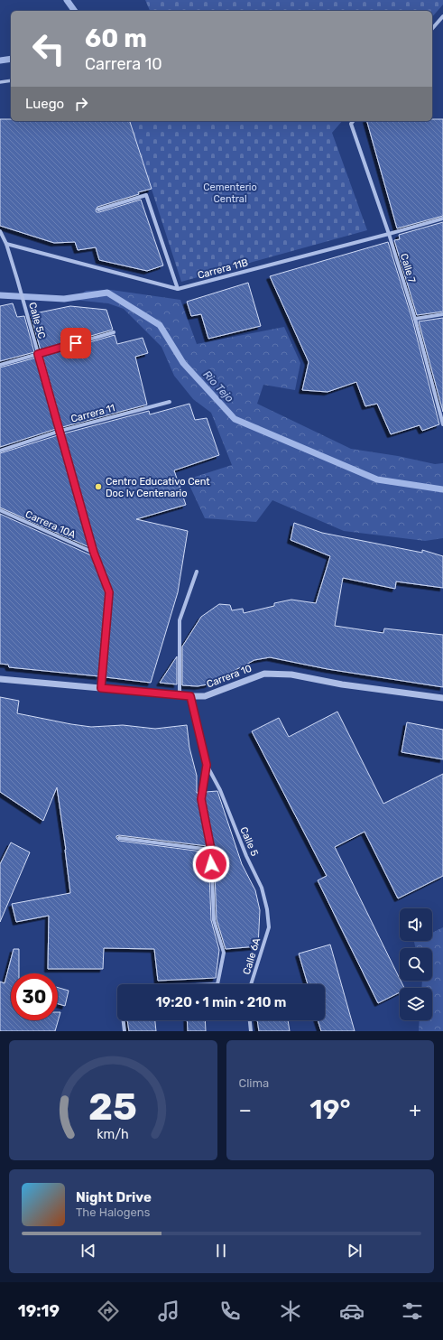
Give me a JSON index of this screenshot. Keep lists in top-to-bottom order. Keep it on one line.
{"streets":{"street":["Calle 7","Carrera 11B","Calle 5C","Carrera 11","Carrera 10A","Carrera 10","Calle 5","Calle 6A"]},"crossings":[["Calle 7","Carrera 11B"],["Carrera 11B","Calle 5C"],["Calle 5C","Carrera 11"],["Calle 5C","Carrera 10A"],["Calle 5C","Carrera 10"],["Calle 5","Calle 6A"]],"water":["Rio Tejo"],"parks":["Cementerio Central"],"places":["Centro Educativo Cent Doc Iv Centenario"],"page":{"turn":["60 m","Carrera 10"],"then":"Luego","limit":"30","trip":"19:20 · 1 min · 210 m","tile":"Clima","heat":["−","19°","+"],"song":["Night Drive","The Halogens"],"tabs":"19:19","gauge":["25","km/h"]}}
